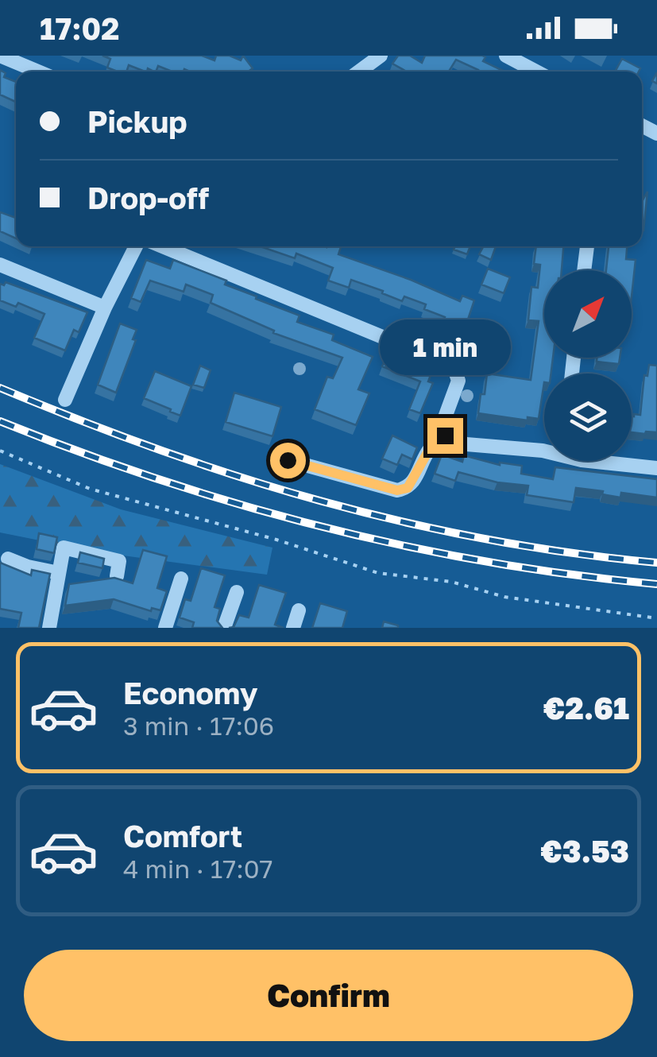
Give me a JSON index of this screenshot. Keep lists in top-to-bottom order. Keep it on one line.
{"north":"top right","page":{"status":"17:02","banner":["Pickup","Drop-off"],"bubble":"1 min","list":[{"name":"Economy","note":"3 min · 17:06","value":"€2.61"},{"name":"Comfort","note":"4 min · 17:07","value":"€3.53"}],"buttons":"Confirm"}}
